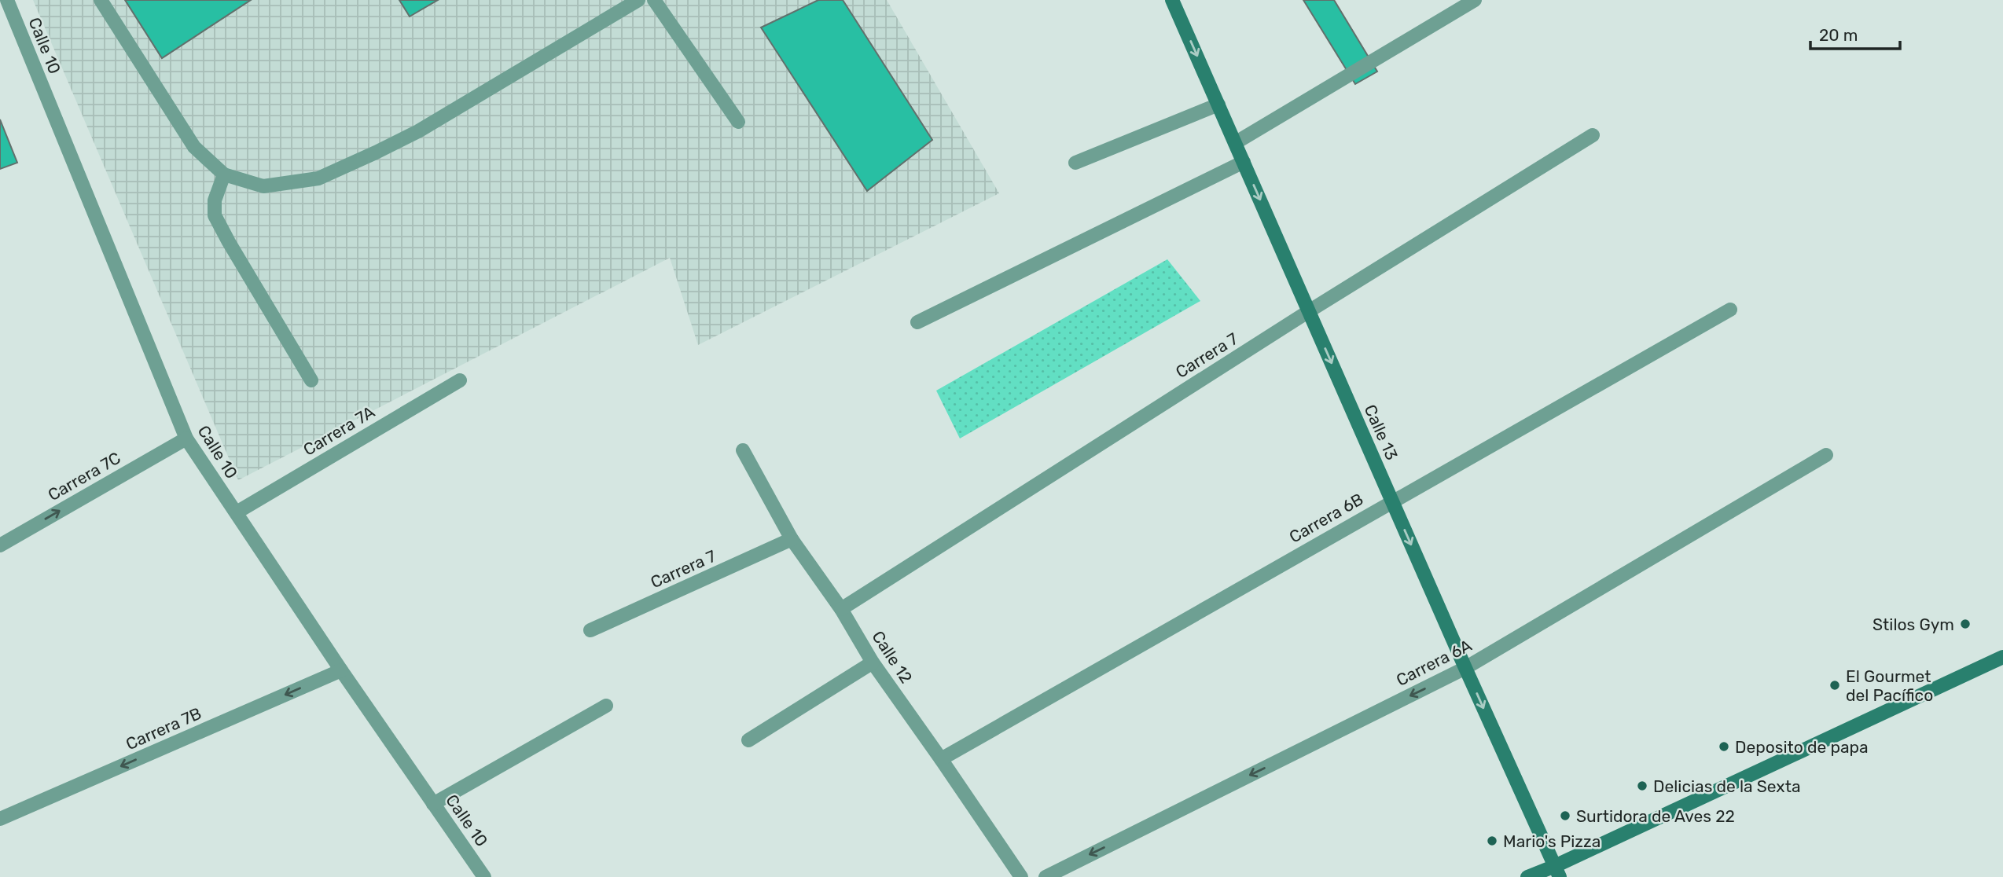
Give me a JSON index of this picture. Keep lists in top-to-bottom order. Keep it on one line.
{"streets":{"main road":["Calle 13"],"street":["Calle 10","Carrera 7","Carrera 7A","Carrera 7C","Carrera 6B","Calle 12","Carrera 6A","Carrera 7B"]},"crossings":[["Calle 10","Carrera 7A"],["Calle 10","Carrera 7C"],["Calle 10","Carrera 7B"],["Carrera 7","Calle 13"],["Carrera 7","Calle 12"],["Calle 13","Carrera 6B"],["Calle 13","Carrera 6A"],["Carrera 6B","Calle 12"]],"one_way":["Calle 13","Carrera 7C","Carrera 6A","Carrera 7B"],"places":["Stilos Gym","El Gourmet del Pacífico","Deposito de papa","Delicias de la Sexta","Surtidora de Aves 22","Mario's Pizza"],"scale_bar":"20 m"}
